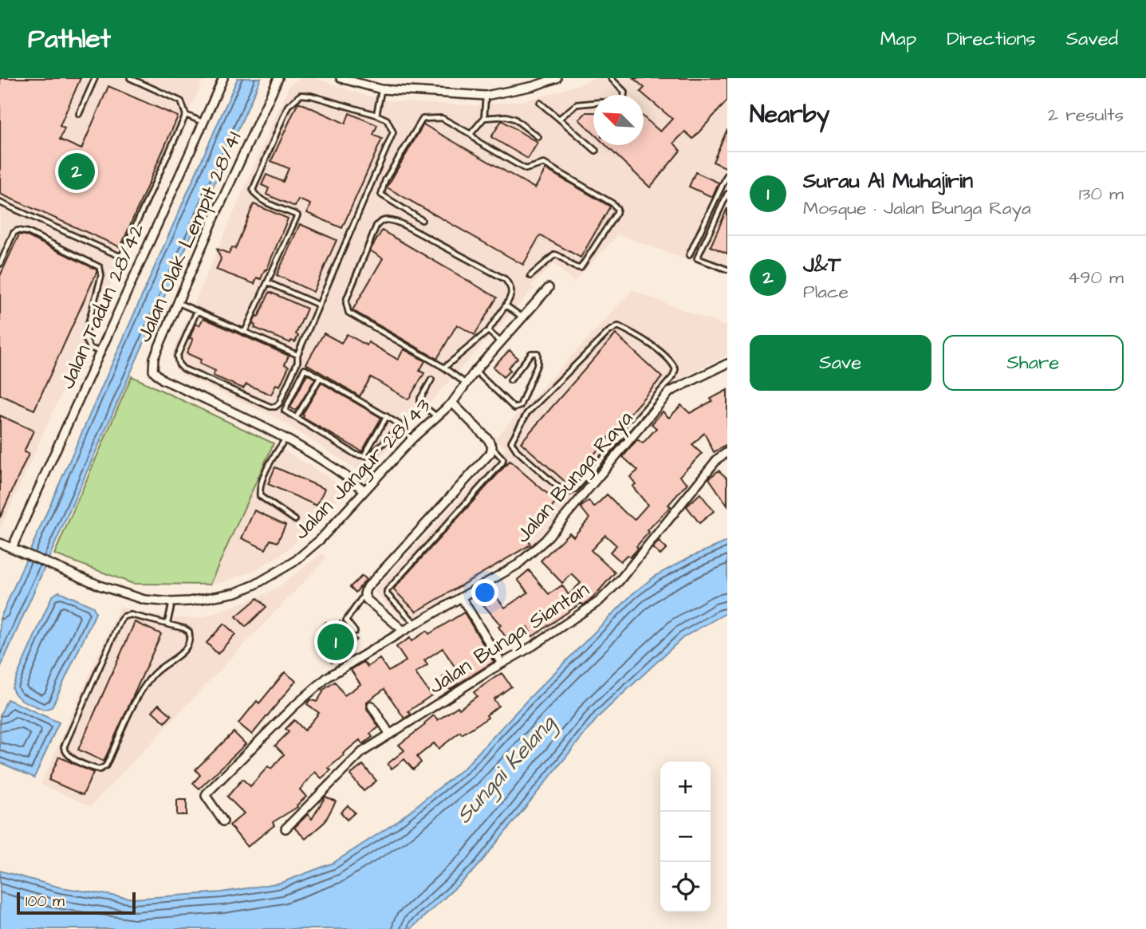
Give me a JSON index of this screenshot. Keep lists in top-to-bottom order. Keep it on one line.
{"streets":{"street":["Jalan Olak Lempit 28/41","Jalan Tadun 28/42","Jalan Jangur 28/43","Jalan Bunga Raya","Jalan Bunga Siantan"]},"crossings":[["Jalan Olak Lempit 28/41","Jalan Jangur 28/43"],["Jalan Tadun 28/42","Jalan Jangur 28/43"]],"water":["Sungai Kelang"],"scale_bar":"100 m","north":"top left","page":{"header":"Pathlet","nav":["Map","Directions","Saved"],"heading":["Nearby","2 results"],"pins":["2","1"],"list":[{"mark":"1","name":"Surau Al Muhajirin","note":"Mosque · Jalan Bunga Raya","value":"130 m"},{"mark":"2","name":"J&T","note":"Place","value":"490 m"}],"buttons":["Save","Share"],"map_buttons":["+","−"],"scale":"100 m"}}
